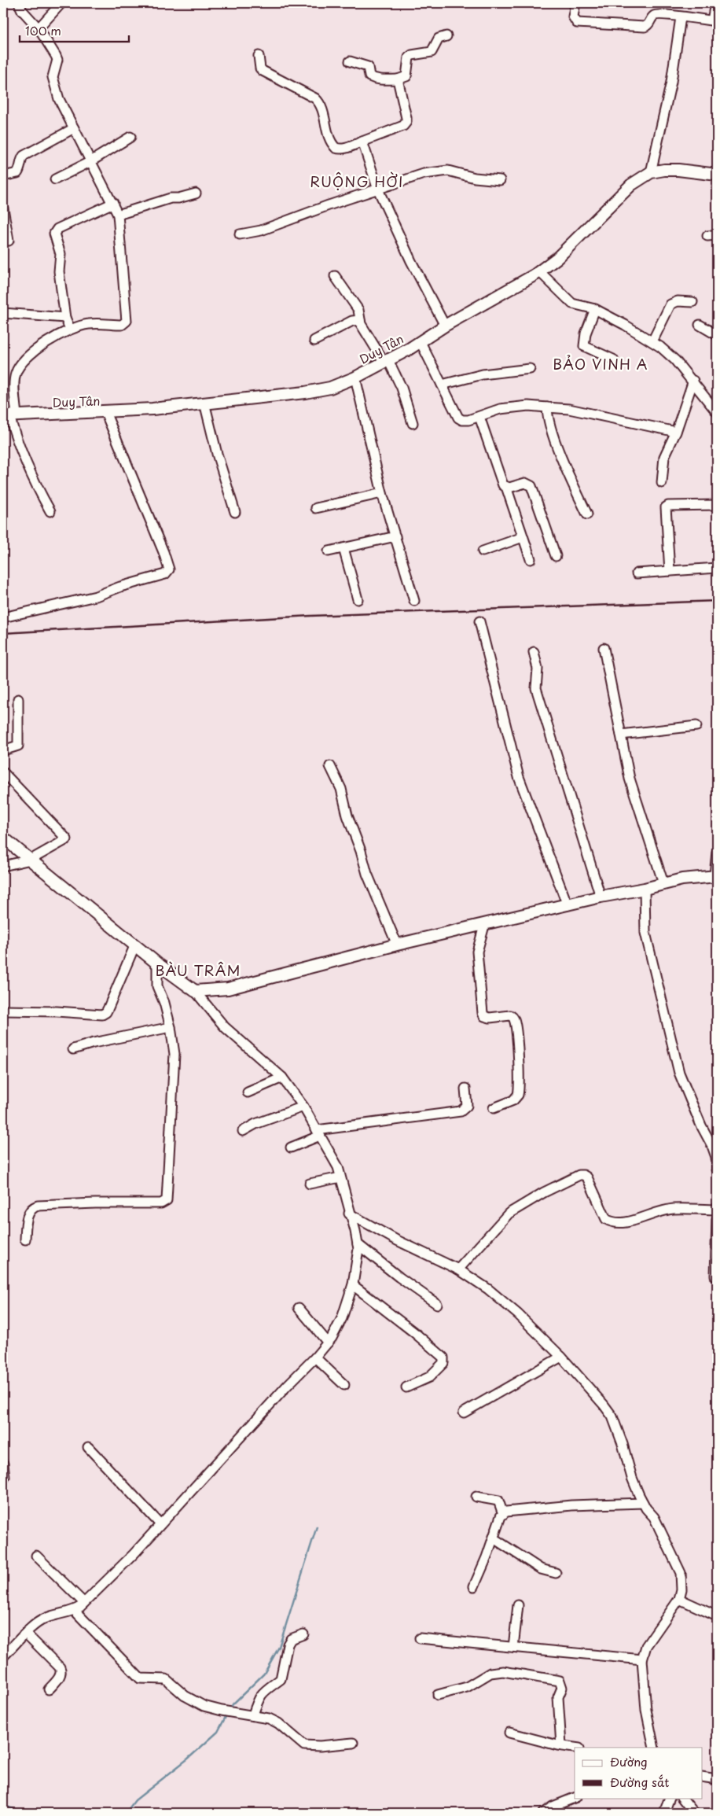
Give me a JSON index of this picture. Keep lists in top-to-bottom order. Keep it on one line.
{"streets":{"street":["Duy Tân"]},"districts":["RUỘNG HỜI","BẢO VINH A","BÀU TRÂM"],"legend":["Đường","Đường sắt"],"scale_bar":"100 m"}
